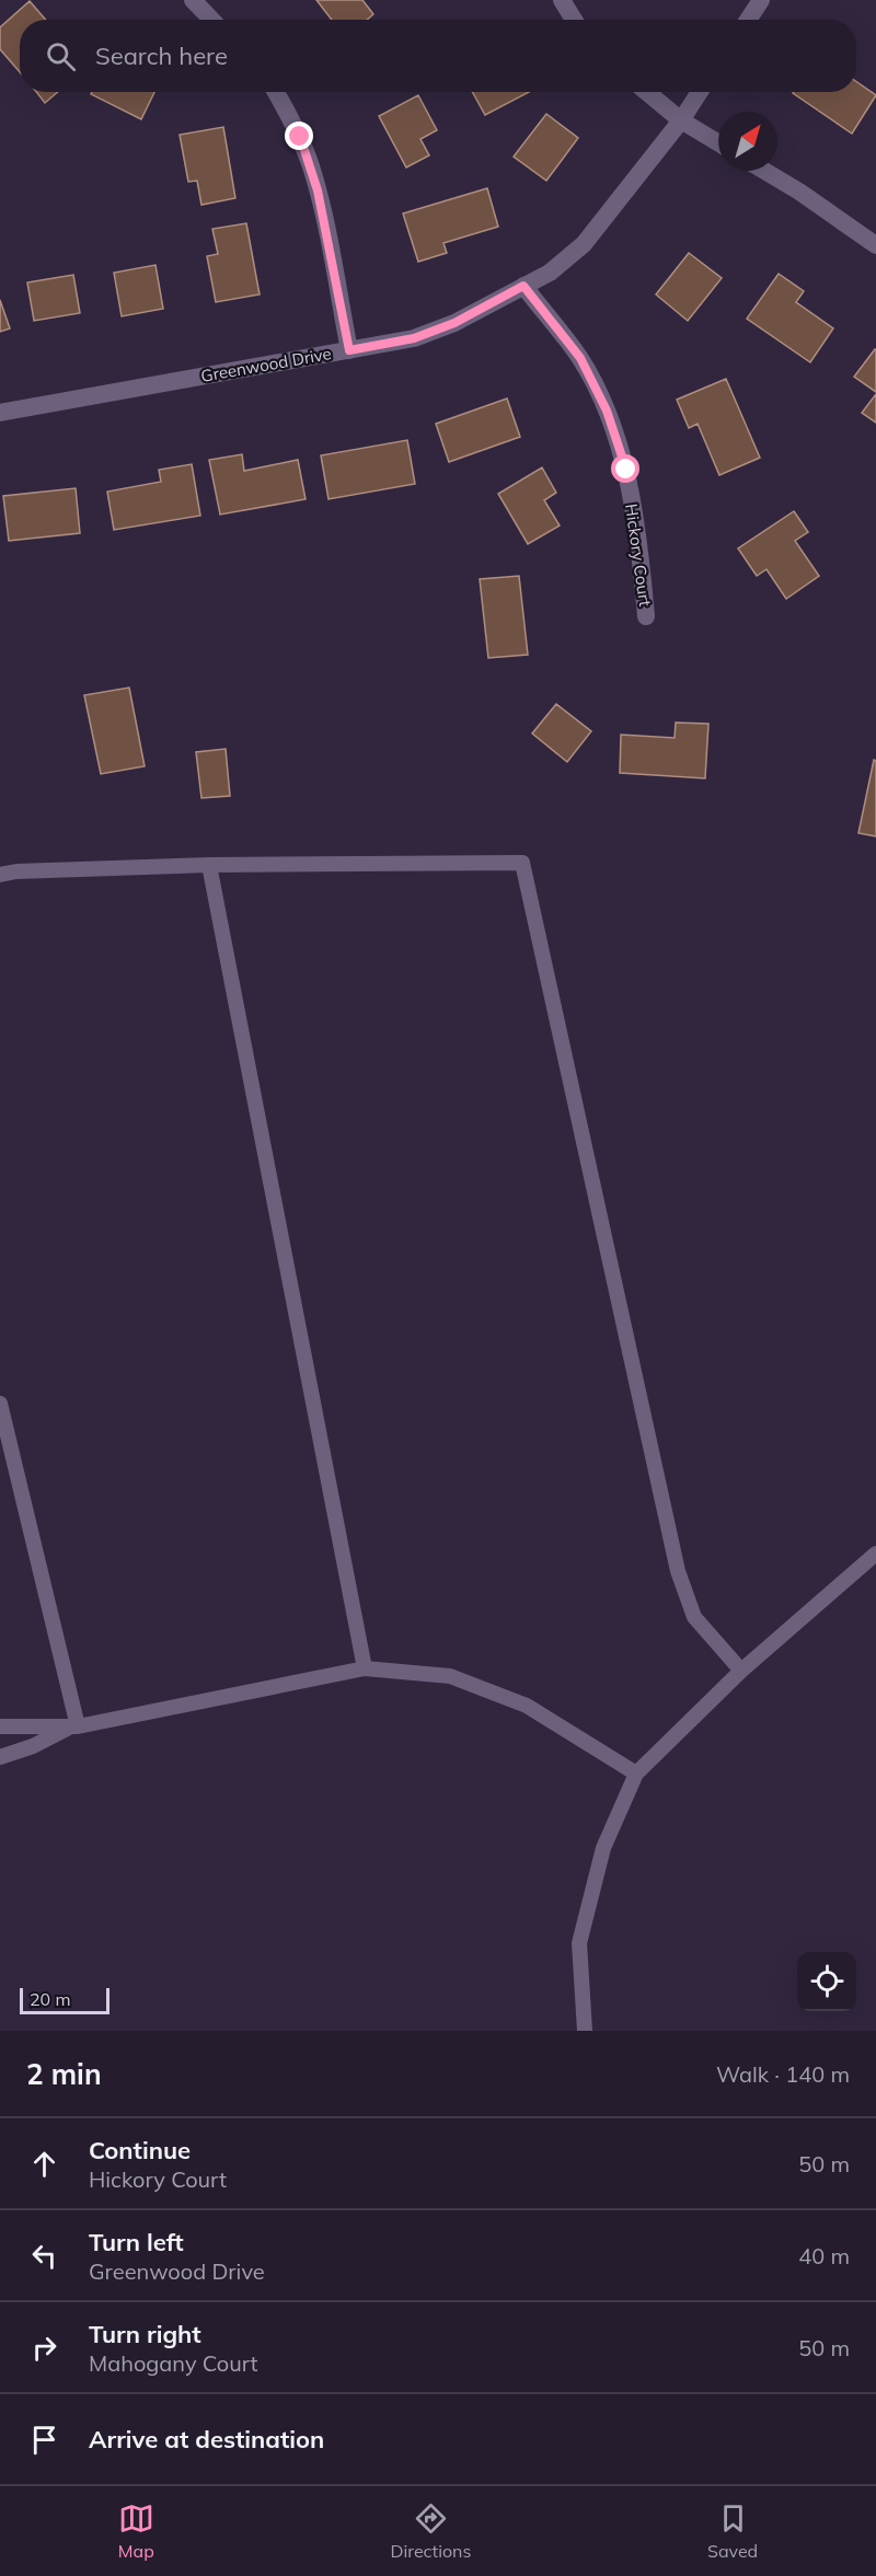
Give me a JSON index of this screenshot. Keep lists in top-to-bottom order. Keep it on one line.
{"streets":{"street":["Greenwood Drive","Hickory Court"]},"crossings":[["Greenwood Drive","Hickory Court"]],"scale_bar":"20 m","north":"top right","page":{"search":"Search here","scale":"20 m","heading":["2 min","Walk · 140 m"],"list":[["Continue","Hickory Court","50 m"],["Turn left","Greenwood Drive","40 m"],["Turn right","Mahogany Court","50 m"],"Arrive at destination"],"nav":["Map","Directions","Saved"]}}
